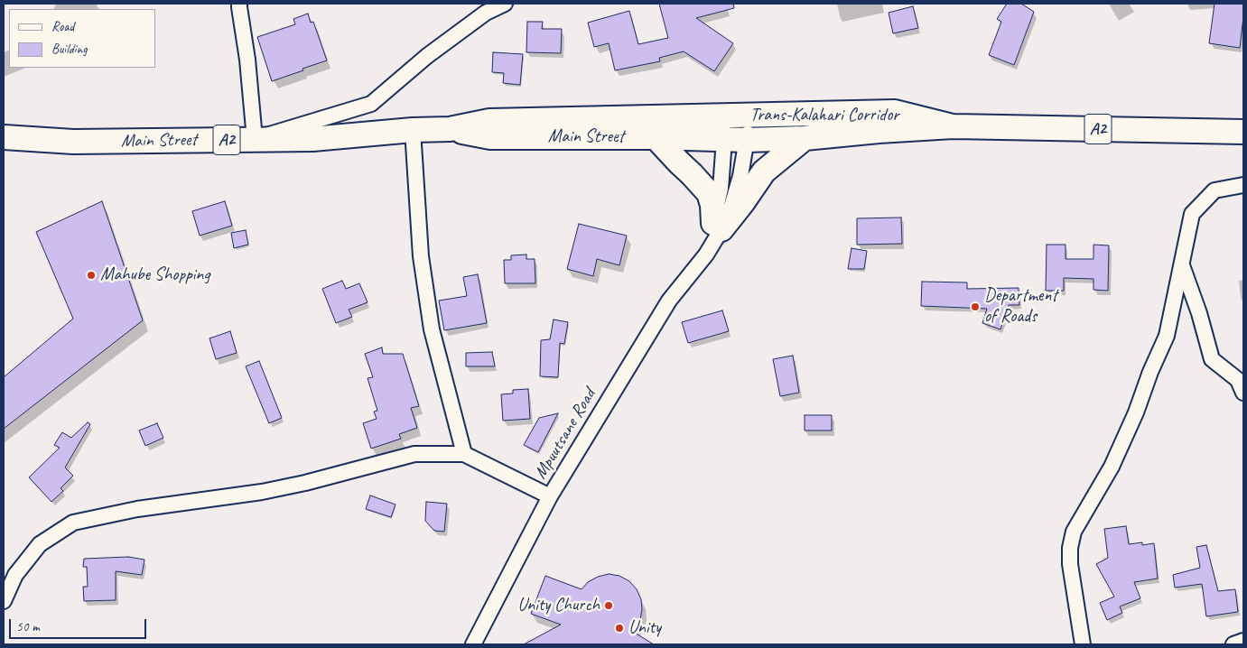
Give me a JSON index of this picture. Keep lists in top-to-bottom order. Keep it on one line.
{"streets":{"highway":["Trans-Kalahari Corridor","A2","Main Street"],"street":["Mpuutsane Road"]},"crossings":[["Trans-Kalahari Corridor","Main Street"],["Trans-Kalahari Corridor","Mpuutsane Road"],["Main Street","Mpuutsane Road"]],"places":["Mahube Shopping","Department of Roads","Unity Church","Unity"],"legend":["Road","Building"],"scale_bar":"50 m"}
